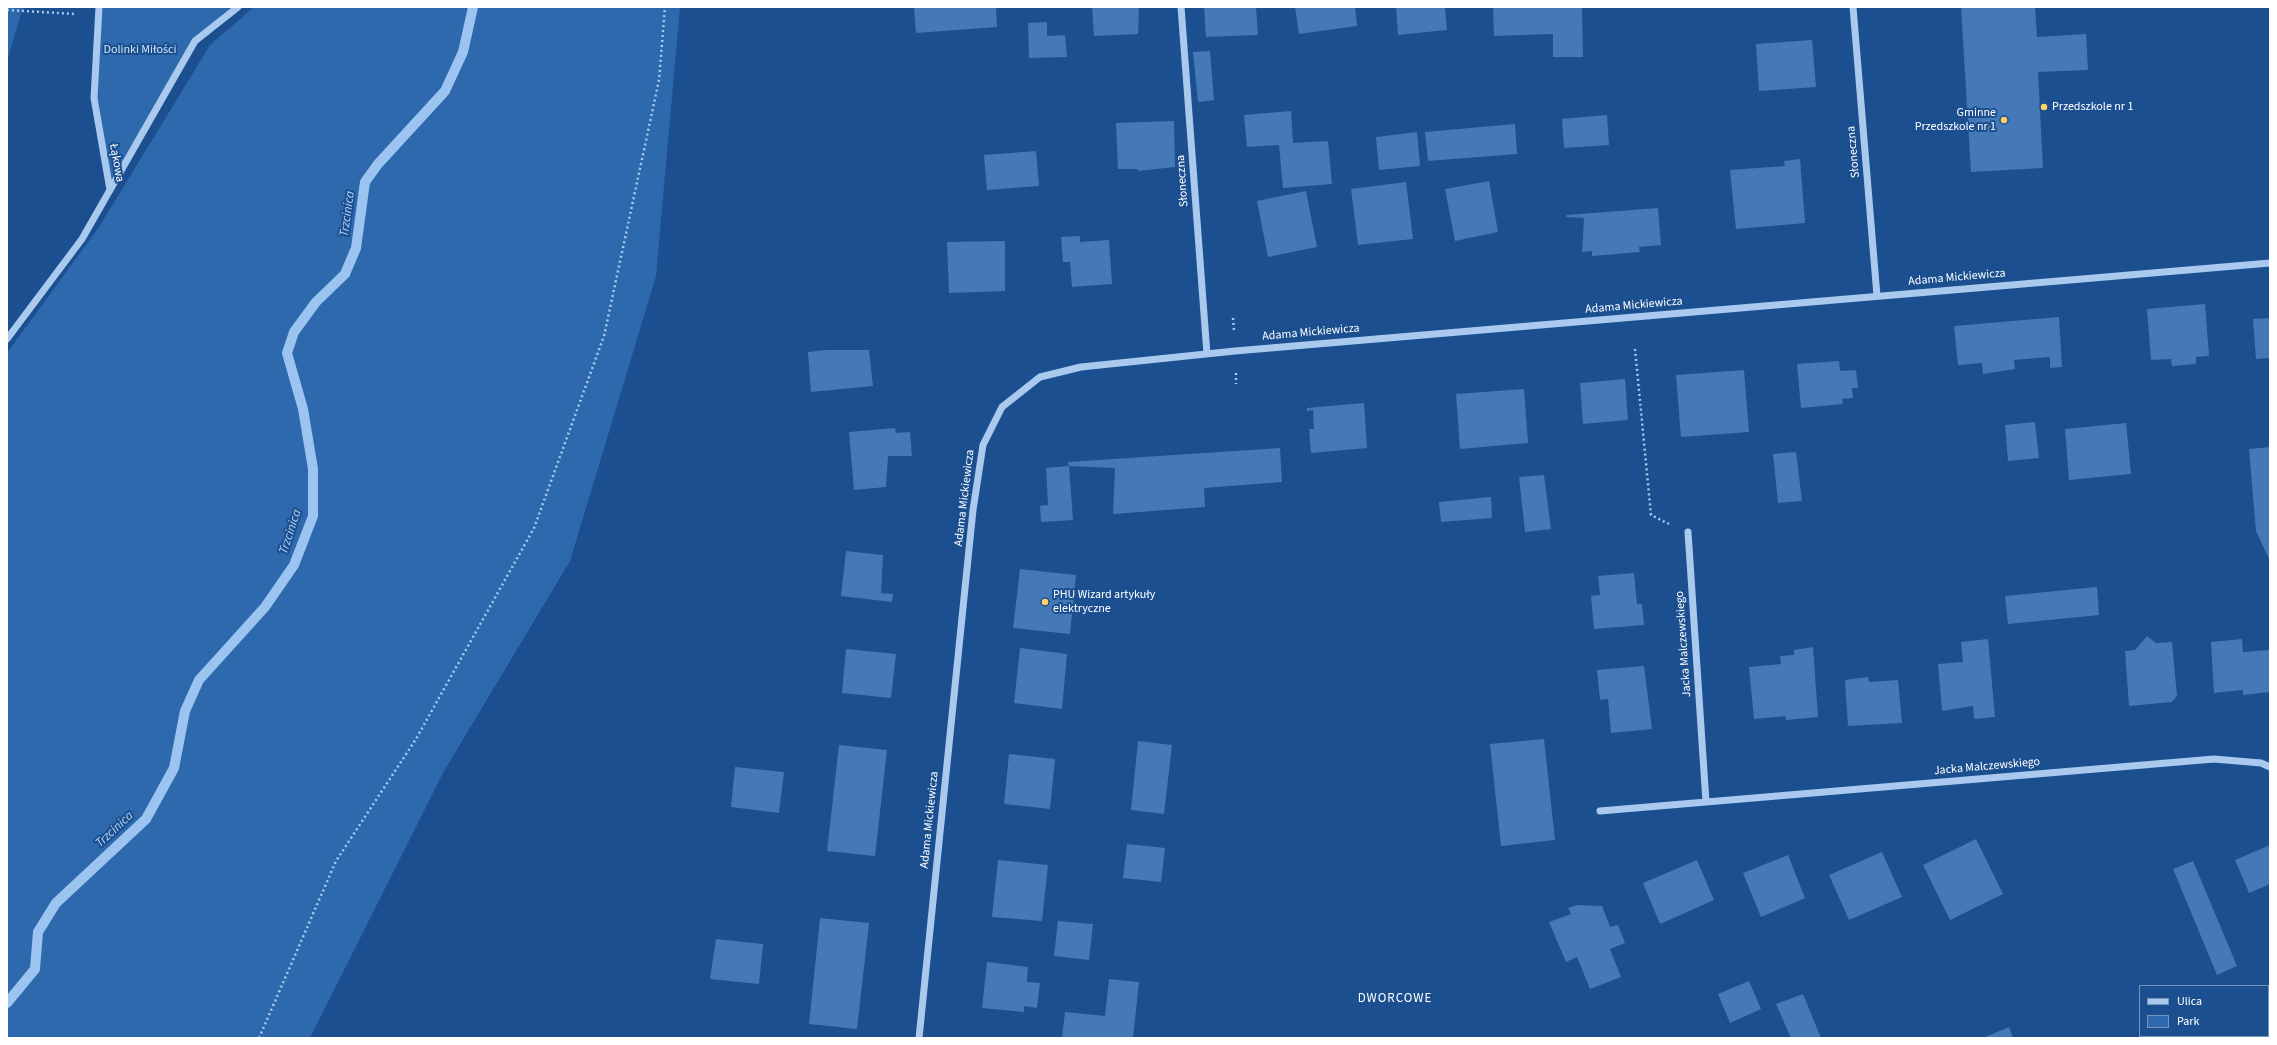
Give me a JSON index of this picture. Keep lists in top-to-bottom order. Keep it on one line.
{"streets":{"street":["Słoneczna","Łąkowa","Adama Mickiewicza","Jacka Malczewskiego"]},"crossings":[["Słoneczna","Adama Mickiewicza"]],"districts":["DWORCOWE"],"water":["Trzcinica"],"parks":["Dolinki Miłości"],"places":["Przedszkole nr 1","Gminne Przedszkole nr 1","PHU Wizard artykuły elektryczne"],"legend":["Ulica","Park"]}
